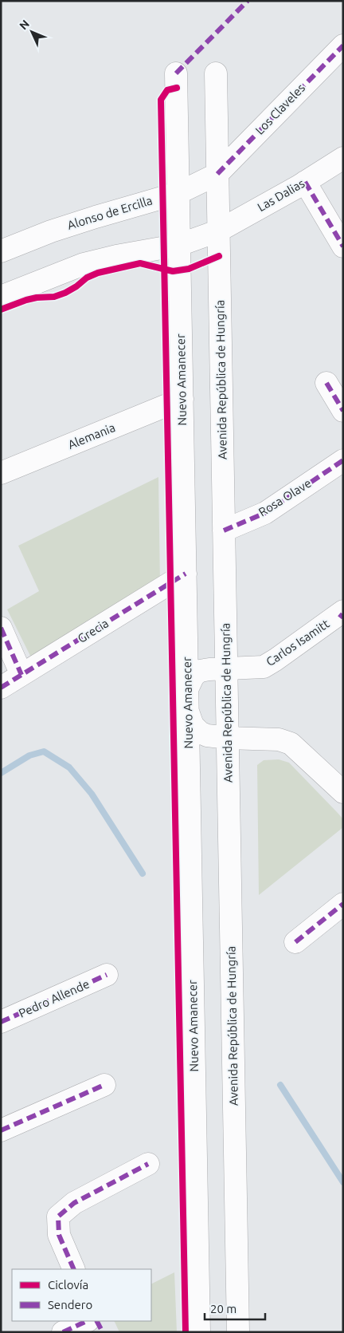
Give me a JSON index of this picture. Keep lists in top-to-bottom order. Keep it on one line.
{"streets":{"street":["Los Claveles","Las Dalias","Alonso de Ercilla","Nuevo Amanecer","Avenida República de Hungría","Alemania","Rosa Olave","Grecia","Carlos Isamitt","Pedro Allende"]},"crossings":[["Los Claveles","Alonso de Ercilla"],["Los Claveles","Avenida República de Hungría"],["Las Dalias","Avenida República de Hungría"],["Alonso de Ercilla","Nuevo Amanecer"],["Alonso de Ercilla","Avenida República de Hungría"],["Nuevo Amanecer","Alemania"],["Nuevo Amanecer","Grecia"],["Nuevo Amanecer","Carlos Isamitt"],["Avenida República de Hungría","Rosa Olave"],["Avenida República de Hungría","Carlos Isamitt"]],"legend":["Ciclovía","Sendero"],"scale_bar":"20 m","north":"top left"}
